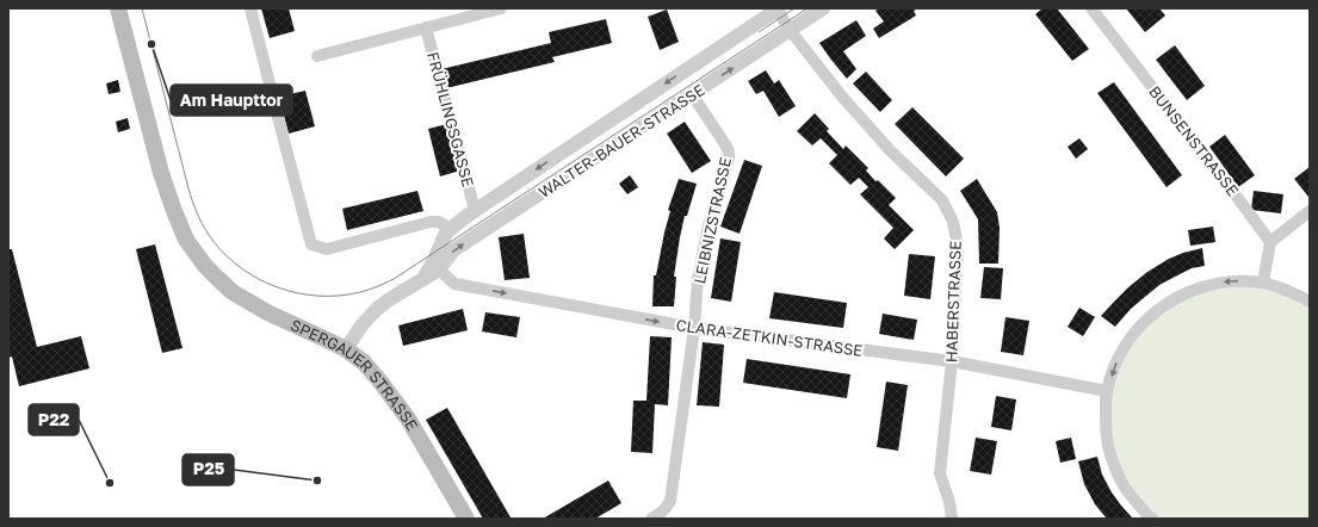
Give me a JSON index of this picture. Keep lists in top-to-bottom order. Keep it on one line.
{"streets":{"main road":["SPERGAUER STRASSE"],"street":["FRÜHLINGSGASSE","WALTER-BAUER-STRASSE","BUNSENSTRASSE","LEIBNIZSTRASSE","HABERSTRASSE","CLARA-ZETKIN-STRASSE"]},"crossings":[["FRÜHLINGSGASSE","WALTER-BAUER-STRASSE"],["WALTER-BAUER-STRASSE","LEIBNIZSTRASSE"],["WALTER-BAUER-STRASSE","HABERSTRASSE"],["WALTER-BAUER-STRASSE","CLARA-ZETKIN-STRASSE"],["WALTER-BAUER-STRASSE","SPERGAUER STRASSE"],["LEIBNIZSTRASSE","CLARA-ZETKIN-STRASSE"],["HABERSTRASSE","CLARA-ZETKIN-STRASSE"]],"one_way":["CLARA-ZETKIN-STRASSE"],"places":["Am Haupttor","P25","P22"]}
